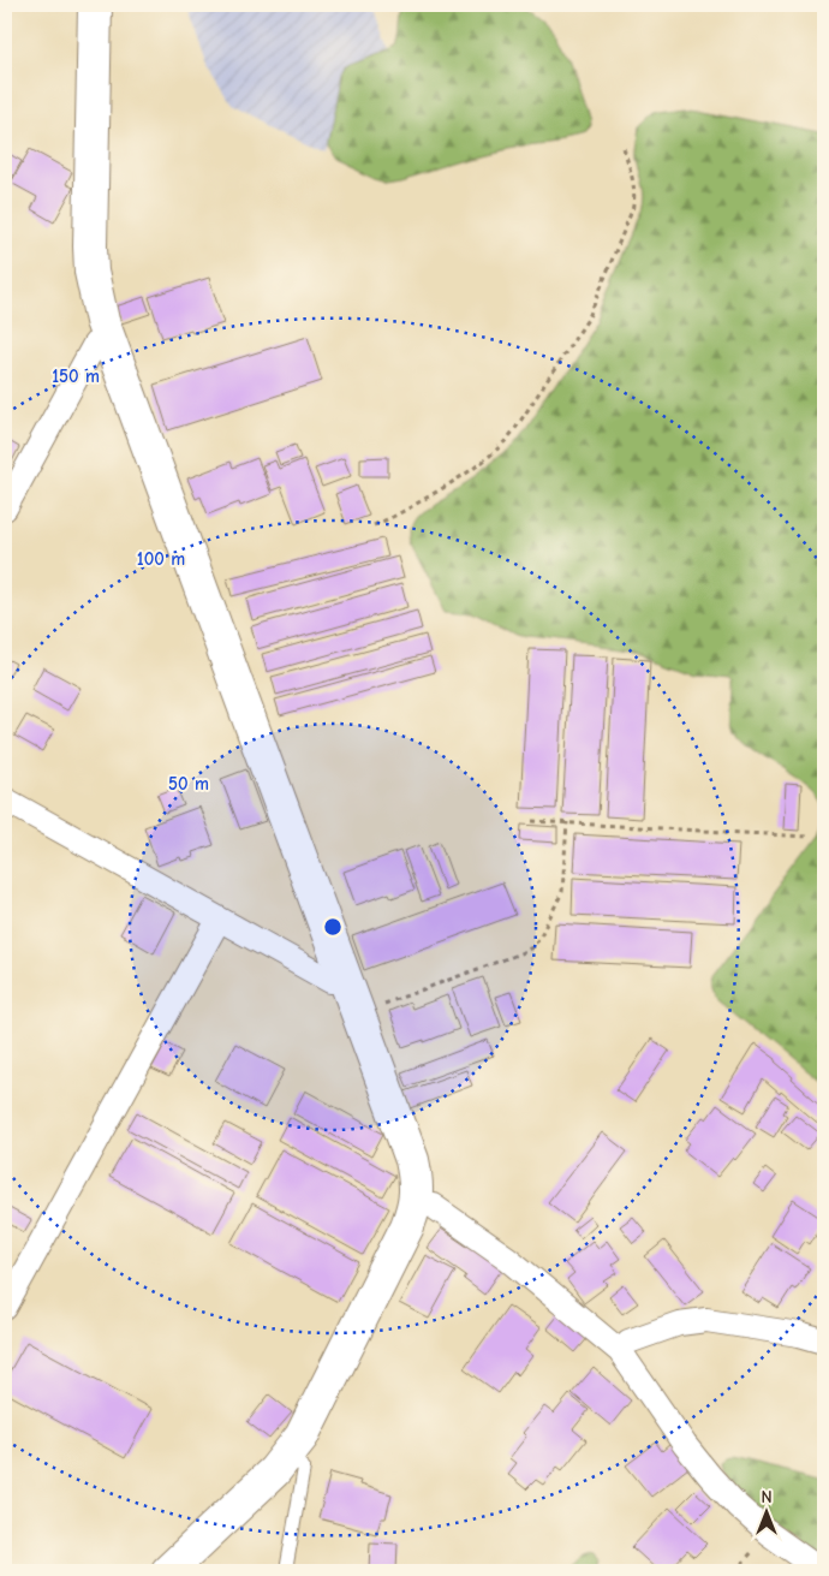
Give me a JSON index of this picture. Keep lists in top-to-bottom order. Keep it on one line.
{"north":"top","rings":["150 m","100 m","50 m"]}
